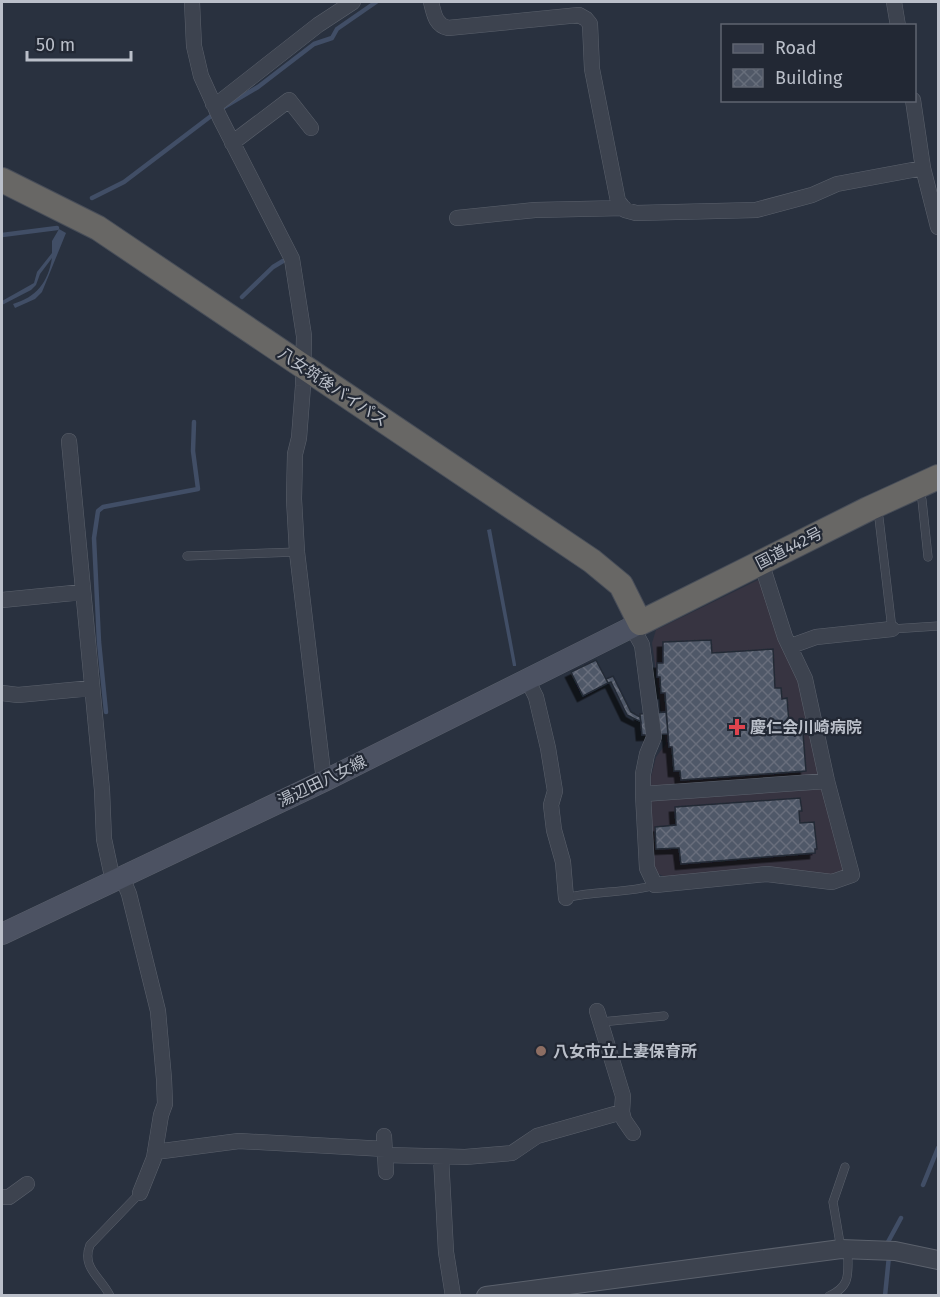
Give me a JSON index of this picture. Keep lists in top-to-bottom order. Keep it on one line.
{"streets":{"highway":["八女筑後バイパス","国道442号"],"main road":["湯辺田八女線"]},"crossings":[["八女筑後バイパス","国道442号"],["八女筑後バイパス","湯辺田八女線"],["国道442号","湯辺田八女線"]],"places":{"health":["慶仁会川崎病院"],"other":["八女市立上妻保育所"]},"legend":["Road","Building"],"scale_bar":"50 m"}
